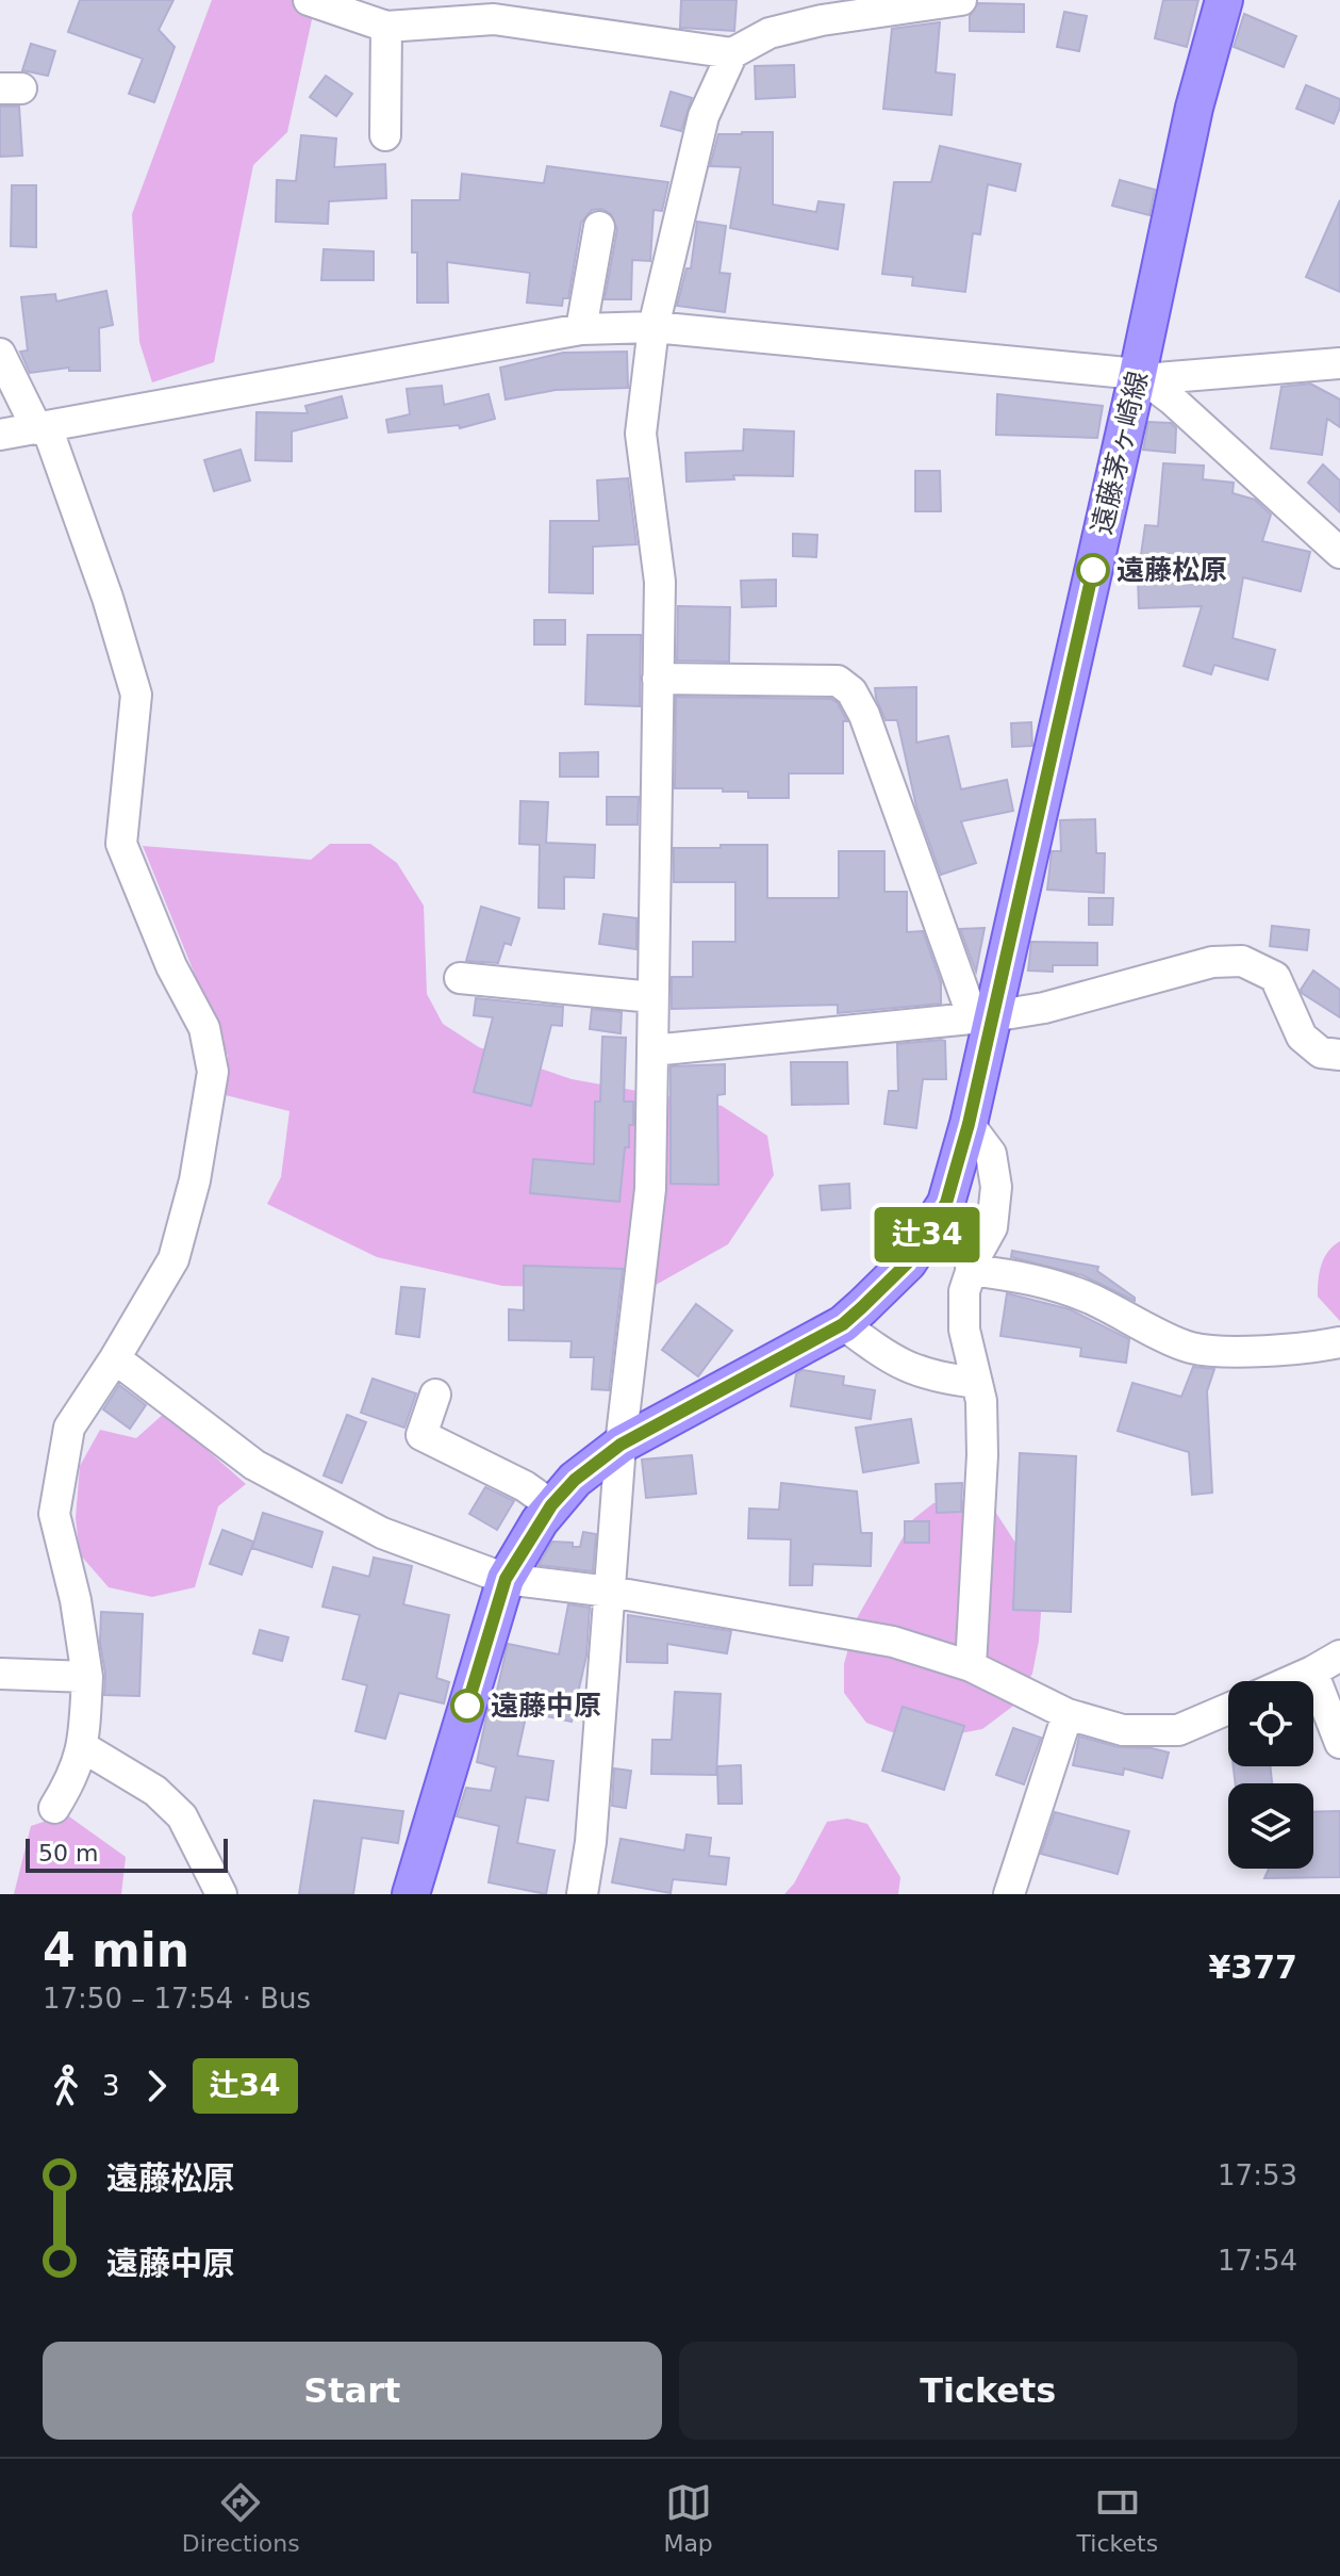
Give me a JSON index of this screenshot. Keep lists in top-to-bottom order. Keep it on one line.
{"streets":{"main road":["遠藤茅ヶ崎線"]},"places":["遠藤松原","遠藤中原"],"lines":["bus line 辻34"],"scale_bar":"50 m","page":{"on_map":"辻34","scale":"50 m","heading":["4 min","17:50 – 17:54 · Bus","¥377"],"legs":["3","辻34"],"list":[{"name":"遠藤松原","value":"17:53"},{"name":"遠藤中原","value":"17:54"}],"buttons":["Start","Tickets"],"tabs":["Directions","Map","Tickets"]}}
